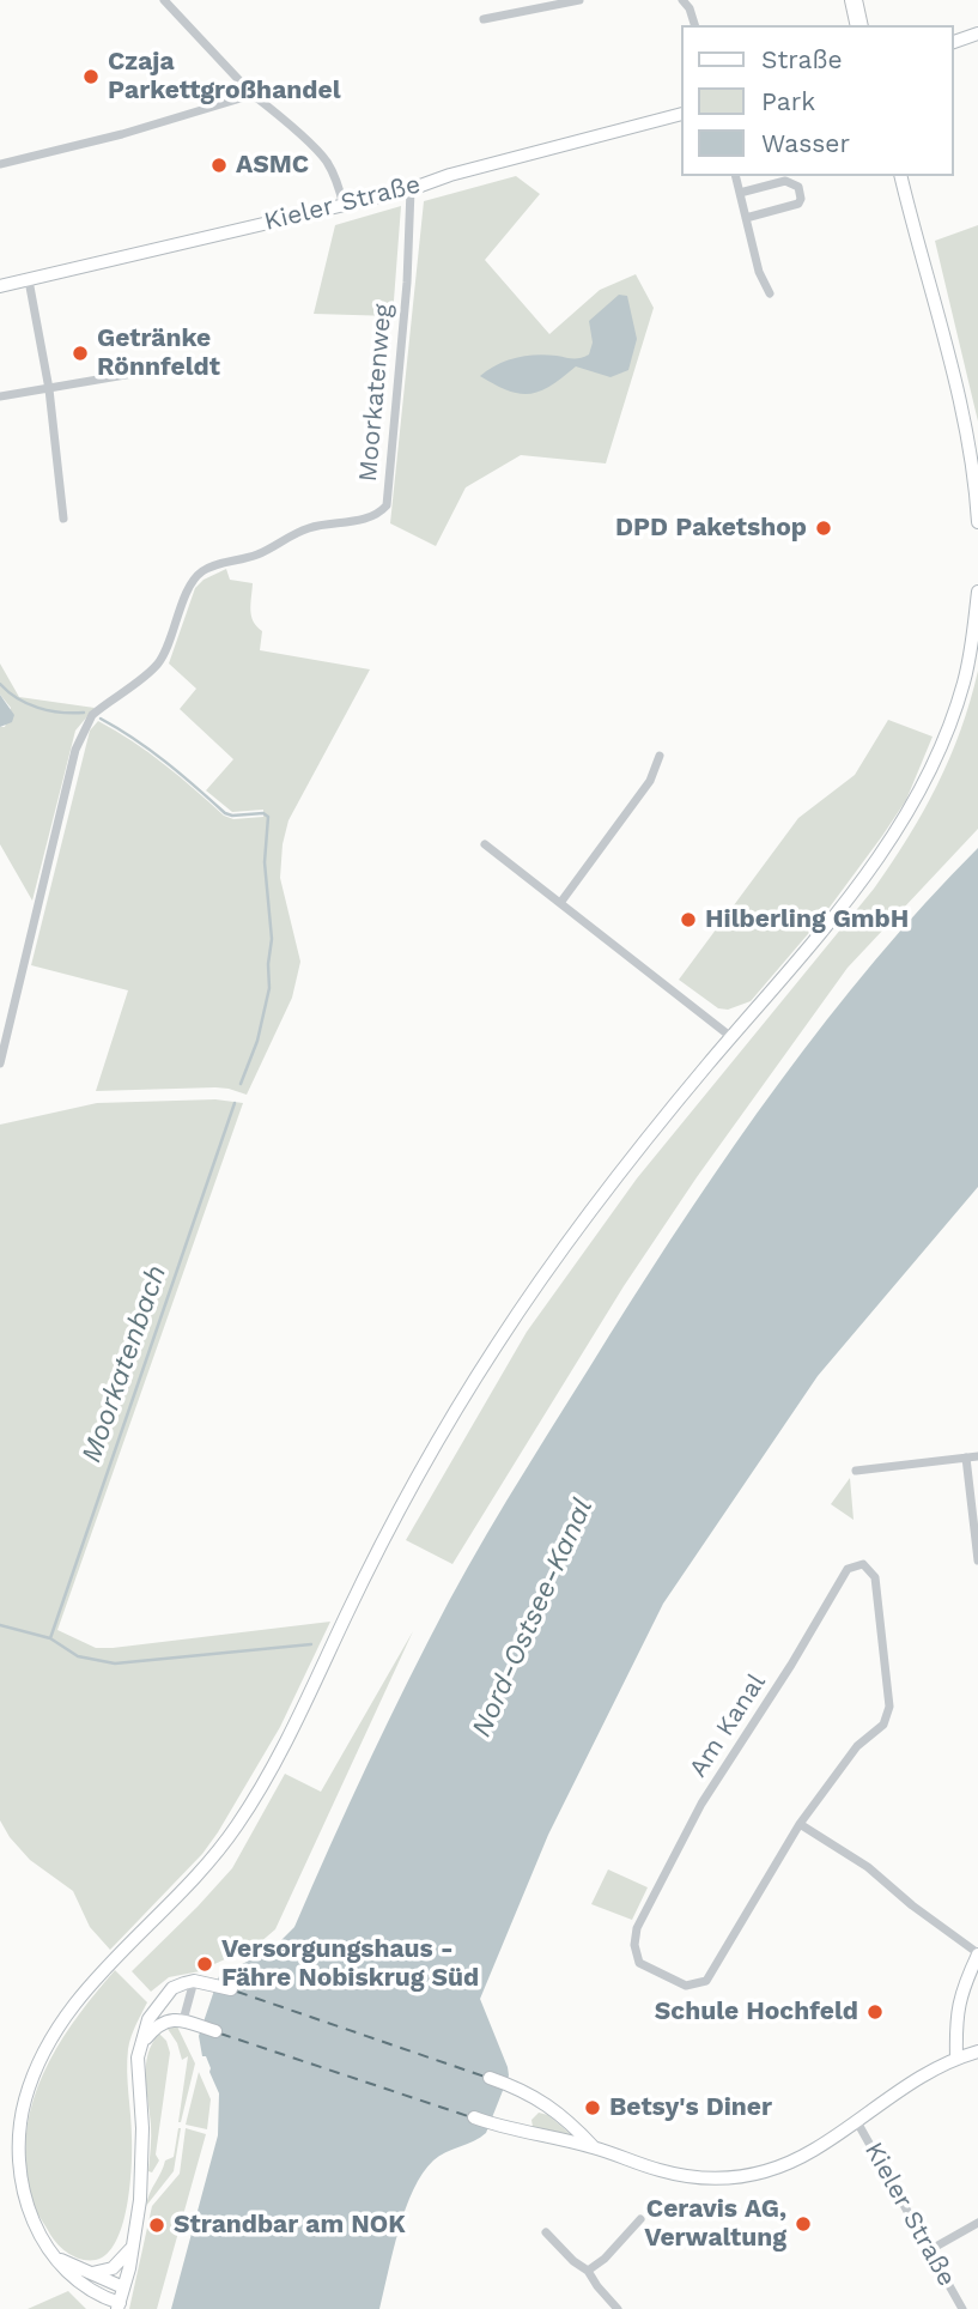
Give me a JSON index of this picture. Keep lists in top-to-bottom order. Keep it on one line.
{"streets":{"main road":["Kieler Straße"],"street":["Moorkatenweg","Am Kanal"]},"crossings":[["Kieler Straße","Moorkatenweg"]],"water":["Moorkatenbach","Nord-Ostsee-Kanal"],"places":["Czaja Parkettgroßhandel","ASMC","Getränke Rönnfeldt","DPD Paketshop","Hilberling GmbH","Versorgungshaus - Fähre Nobiskrug Süd","Schule Hochfeld","Betsy's Diner","Ceravis AG, Verwaltung","Strandbar am NOK"],"legend":["Straße","Park","Wasser"]}
